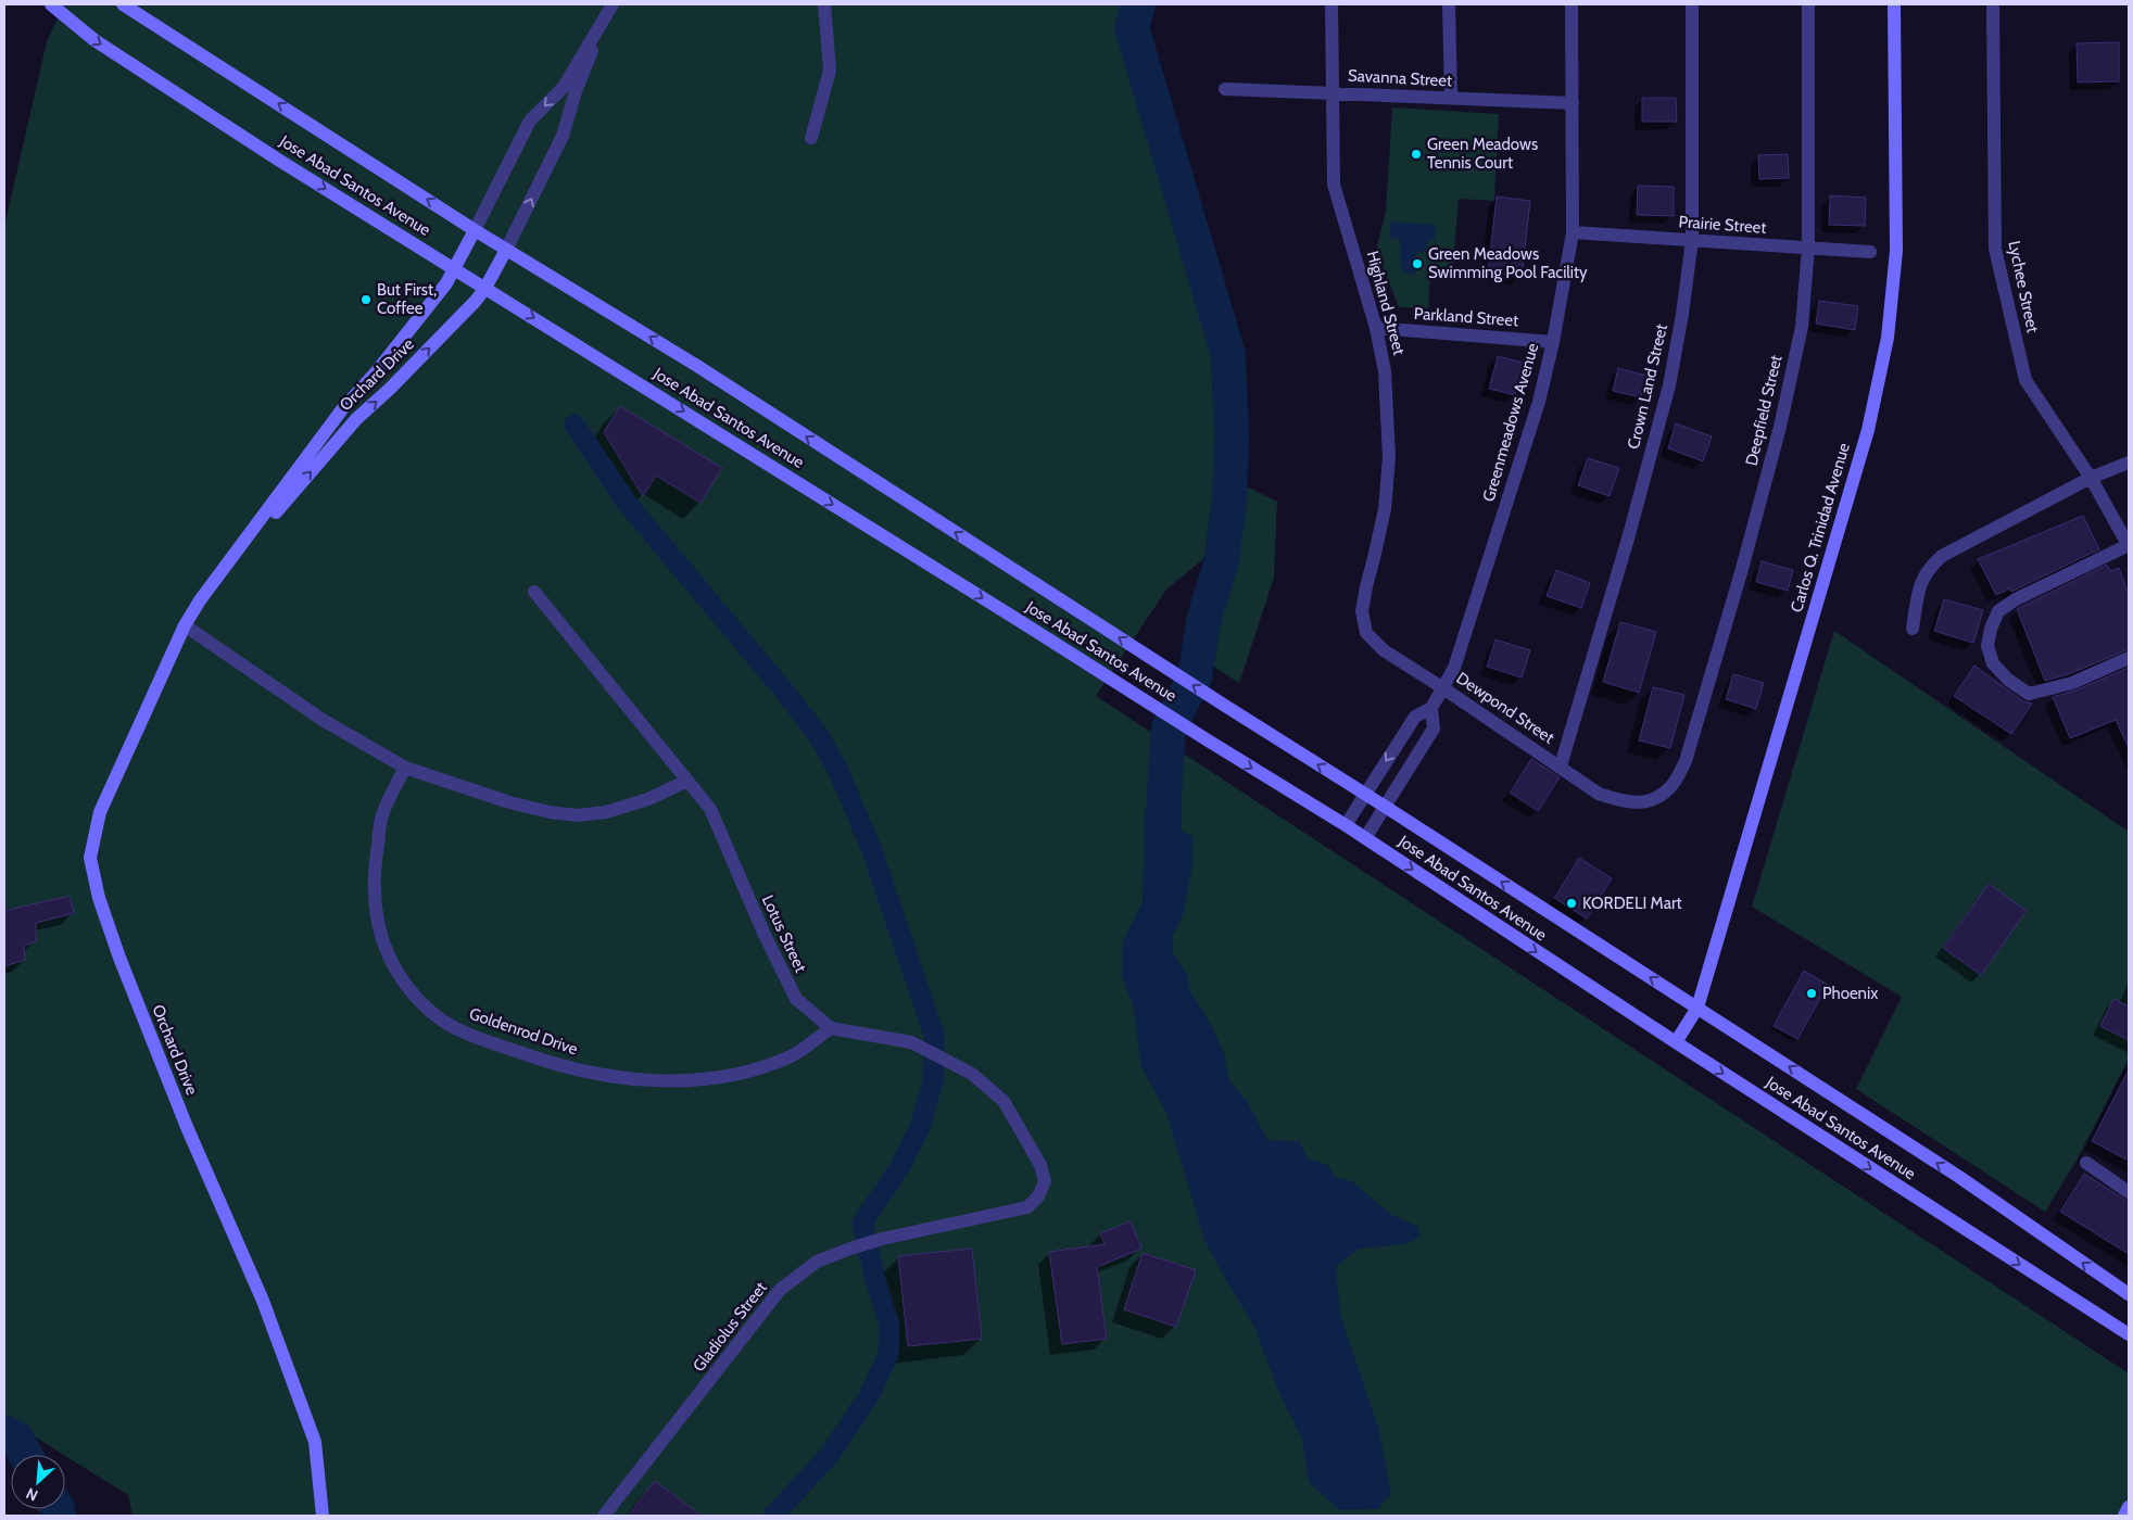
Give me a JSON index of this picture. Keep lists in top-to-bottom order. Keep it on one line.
{"streets":{"main road":["Jose Abad Santos Avenue","Orchard Drive","Carlos Q. Trinidad Avenue"],"street":["Savanna Street","Prairie Street","Lychee Street","Highland Street","Parkland Street","Crown Land Street","Deepfield Street","Greenmeadows Avenue","Dewpond Street","Lotus Street","Goldenrod Drive","Gladiolus Street"]},"crossings":[["Savanna Street","Highland Street"],["Savanna Street","Greenmeadows Avenue"],["Jose Abad Santos Avenue","Orchard Drive"],["Jose Abad Santos Avenue","Greenmeadows Avenue"],["Jose Abad Santos Avenue","Carlos Q. Trinidad Avenue"],["Prairie Street","Crown Land Street"],["Prairie Street","Deepfield Street"],["Prairie Street","Greenmeadows Avenue"],["Highland Street","Parkland Street"],["Highland Street","Dewpond Street"],["Parkland Street","Greenmeadows Avenue"],["Crown Land Street","Dewpond Street"],["Deepfield Street","Dewpond Street"],["Greenmeadows Avenue","Dewpond Street"],["Lotus Street","Goldenrod Drive"],["Lotus Street","Gladiolus Street"],["Goldenrod Drive","Gladiolus Street"]],"places":["Green Meadows Tennis Court","Green Meadows Swimming Pool Facility","But First, Coffee","KORDELI Mart","Phoenix"],"north":"bottom left"}
